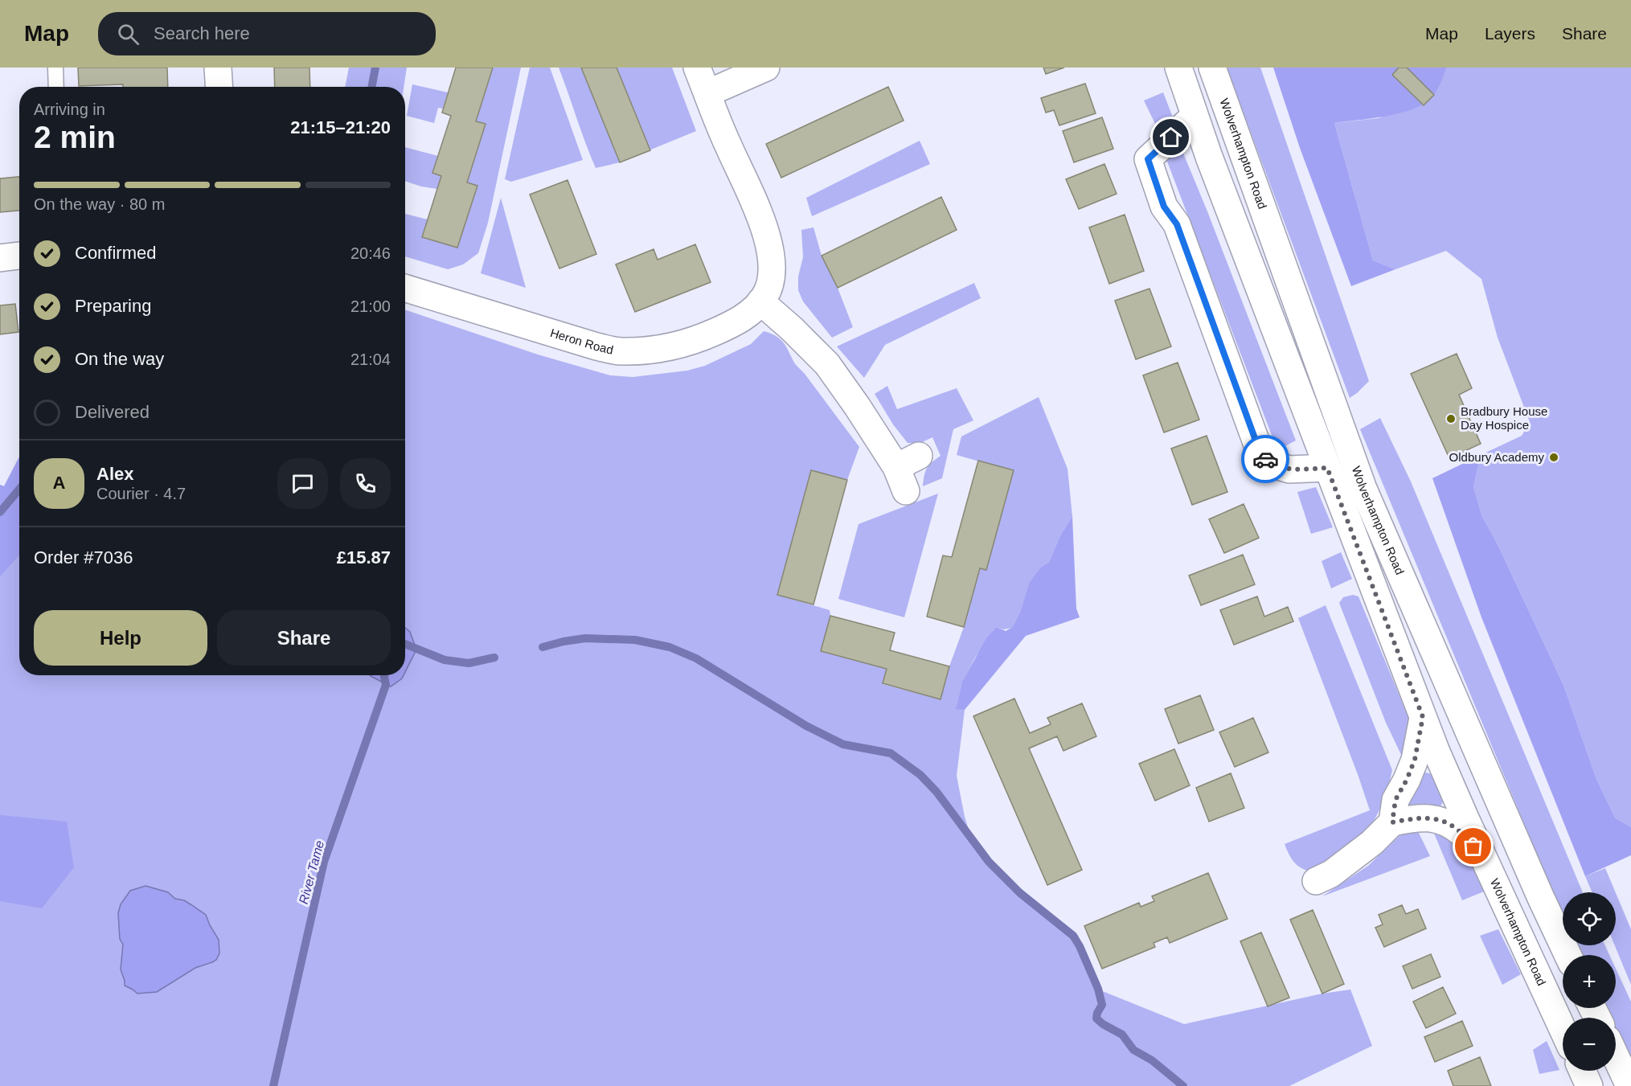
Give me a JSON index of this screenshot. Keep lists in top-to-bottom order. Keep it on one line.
{"streets":{"main road":["Wolverhampton Road","Heron Road"]},"water":["River Tame"],"places":["Bradbury House Day Hospice","Oldbury Academy"],"page":{"header":"Map","search":"Search here","nav":["Map","Layers","Share"],"heading":["2 min","Arriving in","21:15–21:20"],"panel":["Alex","Courier · 4.7","Order #7036","£15.87"],"bar":"On the way · 80 m","list":[["Confirmed","20:46"],["Preparing","21:00"],["On the way","21:04"],"Delivered"],"round":"A","buttons":["Help","Share"],"map_buttons":["+","−"]}}
